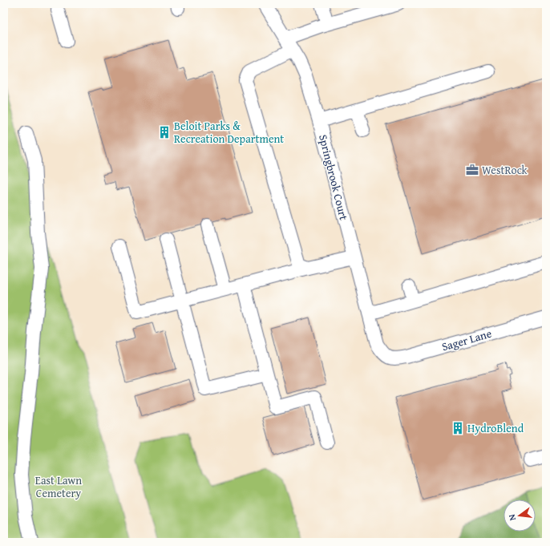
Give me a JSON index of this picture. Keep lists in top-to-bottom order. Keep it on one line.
{"streets":{"street":["Springbrook Court","Sager Lane"]},"crossings":[["Springbrook Court","Sager Lane"]],"parks":["East Lawn Cemetery"],"places":{"building":["Beloit Parks & Recreation Department","HydroBlend"],"office":["WestRock"]},"north":"left"}
